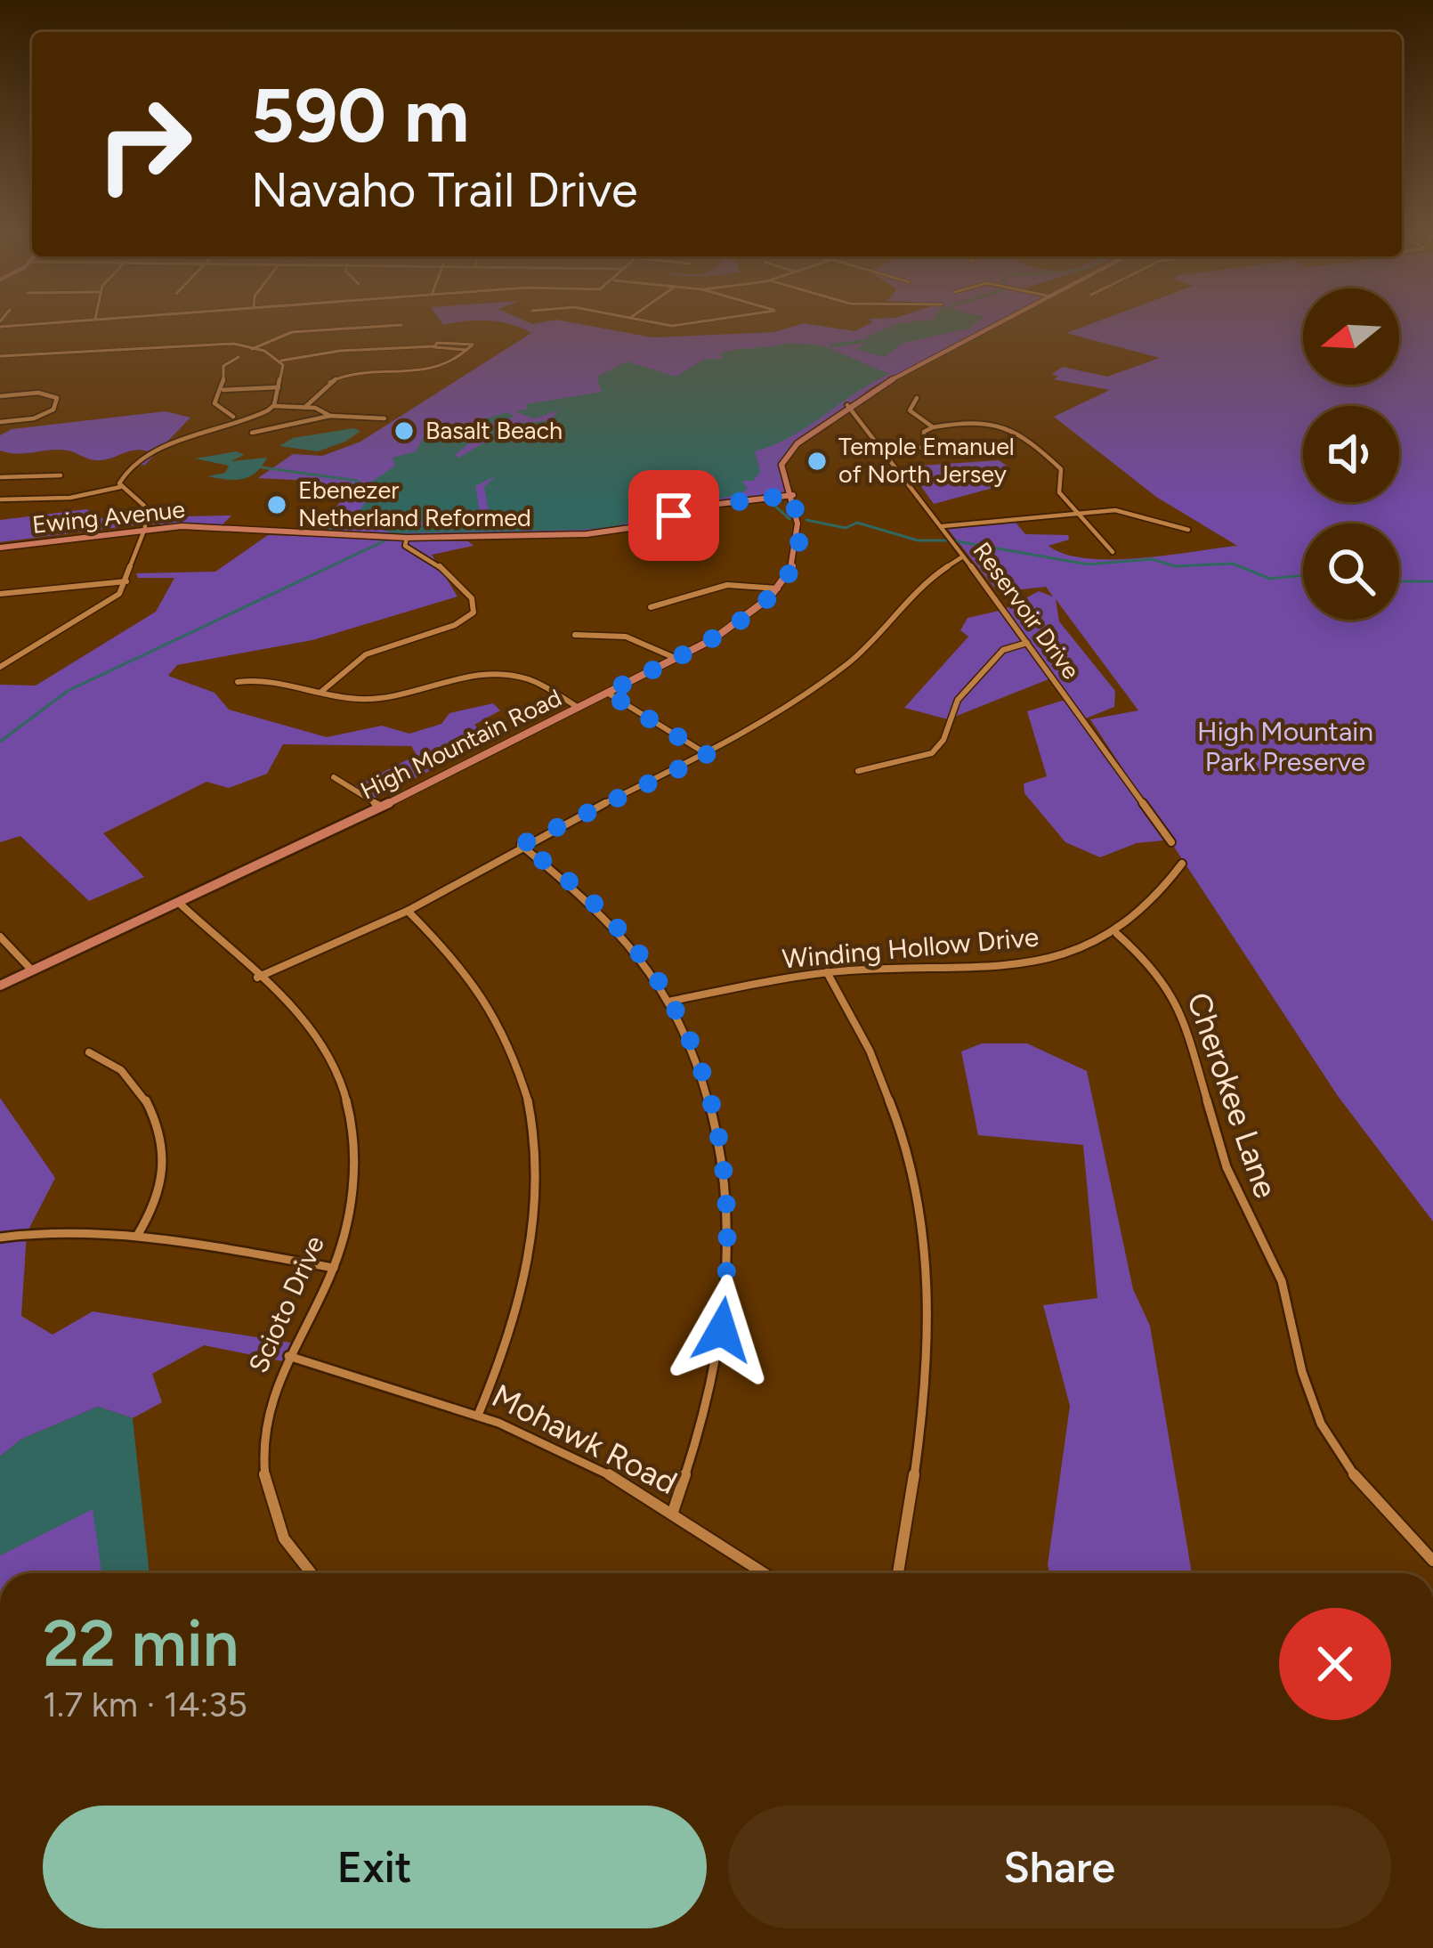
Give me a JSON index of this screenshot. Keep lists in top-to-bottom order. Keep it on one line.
{"streets":{"main road":["Ewing Avenue","High Mountain Road"],"street":["Reservoir Drive","Winding Hollow Drive","Cherokee Lane","Scioto Drive","Mohawk Road"]},"crossings":[["Ewing Avenue","High Mountain Road"],["Reservoir Drive","High Mountain Road"],["High Mountain Road","Scioto Drive"],["Winding Hollow Drive","Cherokee Lane"],["Scioto Drive","Mohawk Road"]],"parks":["High Mountain Park Preserve"],"places":["Basalt Beach","Temple Emanuel of North Jersey","Ebenezer Netherland Reformed"],"north":"left","page":{"turn":["590 m","Navaho Trail Drive"],"heading":["22 min","1.7 km · 14:35"],"buttons":["Exit","Share"]}}
